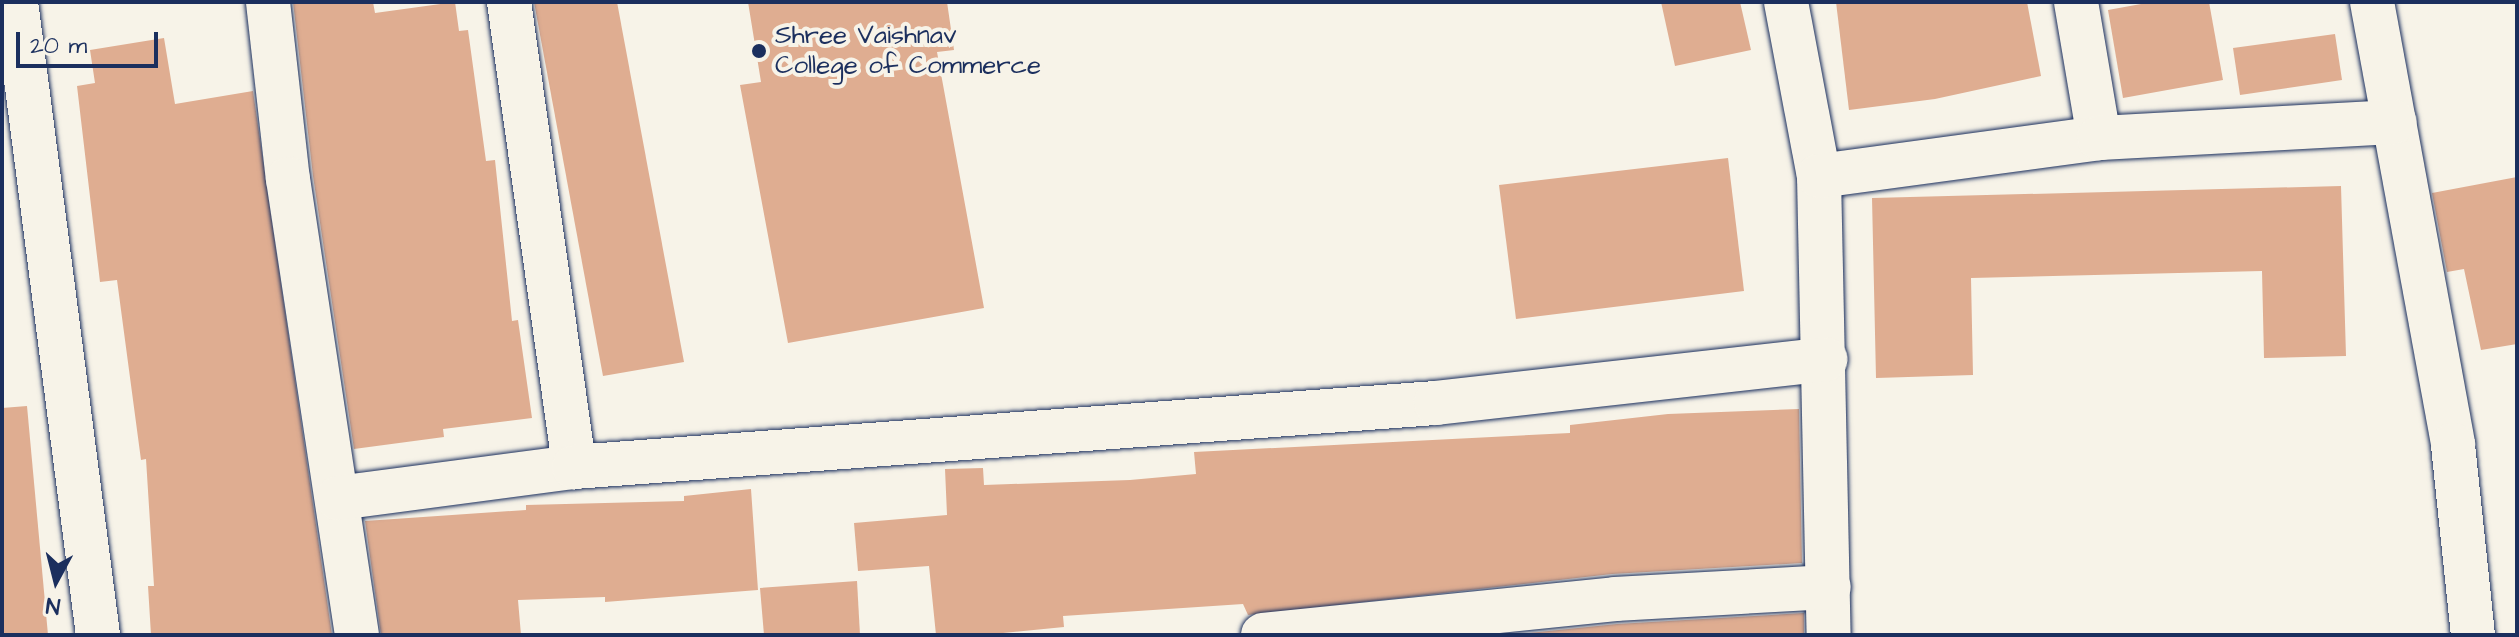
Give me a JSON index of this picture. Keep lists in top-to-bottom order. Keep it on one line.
{"places":["Shree Vaishnav College of Commerce"],"scale_bar":"20 m","north":"bottom"}
